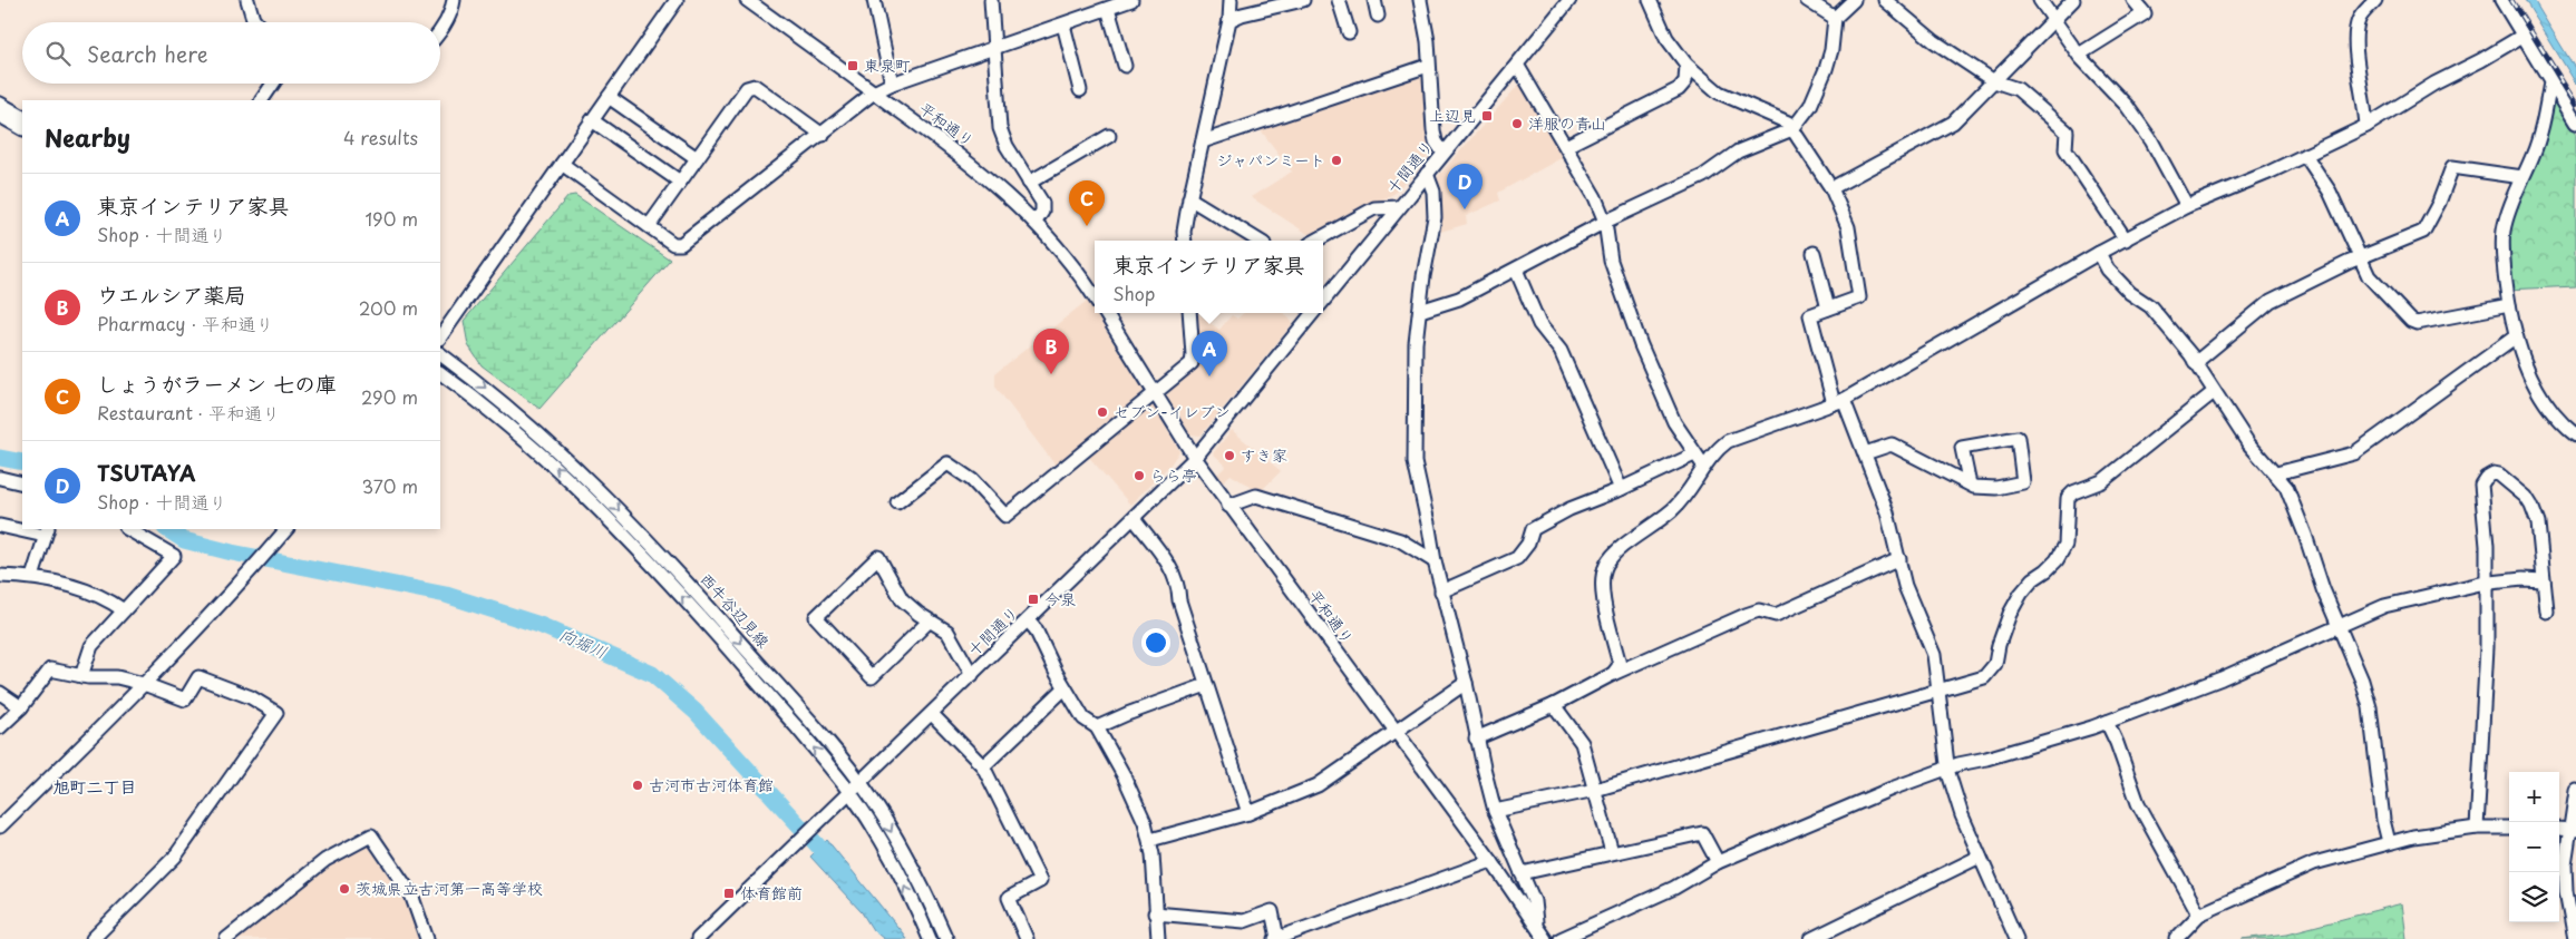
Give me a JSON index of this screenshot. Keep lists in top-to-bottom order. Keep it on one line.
{"streets":{"street":["平和通り","十間通り","西牛谷辺見線"]},"crossings":[["平和通り","十間通り"],["十間通り","西牛谷辺見線"]],"districts":["旭町二丁目"],"water":["向堀川"],"places":{"transit":["東泉町","上辺見","今泉","体育館前"],"other":["洋服の青山","ジャパンミート","セブン-イレブン","すき家","らら亭","古河市古河体育館","茨城県立古河第一高等学校"]},"page":{"search":"Search here","heading":["Nearby","4 results"],"pins":["D","C","B","A"],"list":[{"mark":"A","name":"東京インテリア家具","note":"Shop · 十間通り","value":"190 m"},{"mark":"B","name":"ウエルシア薬局","note":"Pharmacy · 平和通り","value":"200 m"},{"mark":"C","name":"しょうがラーメン 七の庫","note":"Restaurant · 平和通り","value":"290 m"},{"mark":"D","name":"TSUTAYA","note":"Shop · 十間通り","value":"370 m"}],"popup":["東京インテリア家具","Shop"],"map_buttons":["+","−"]}}
